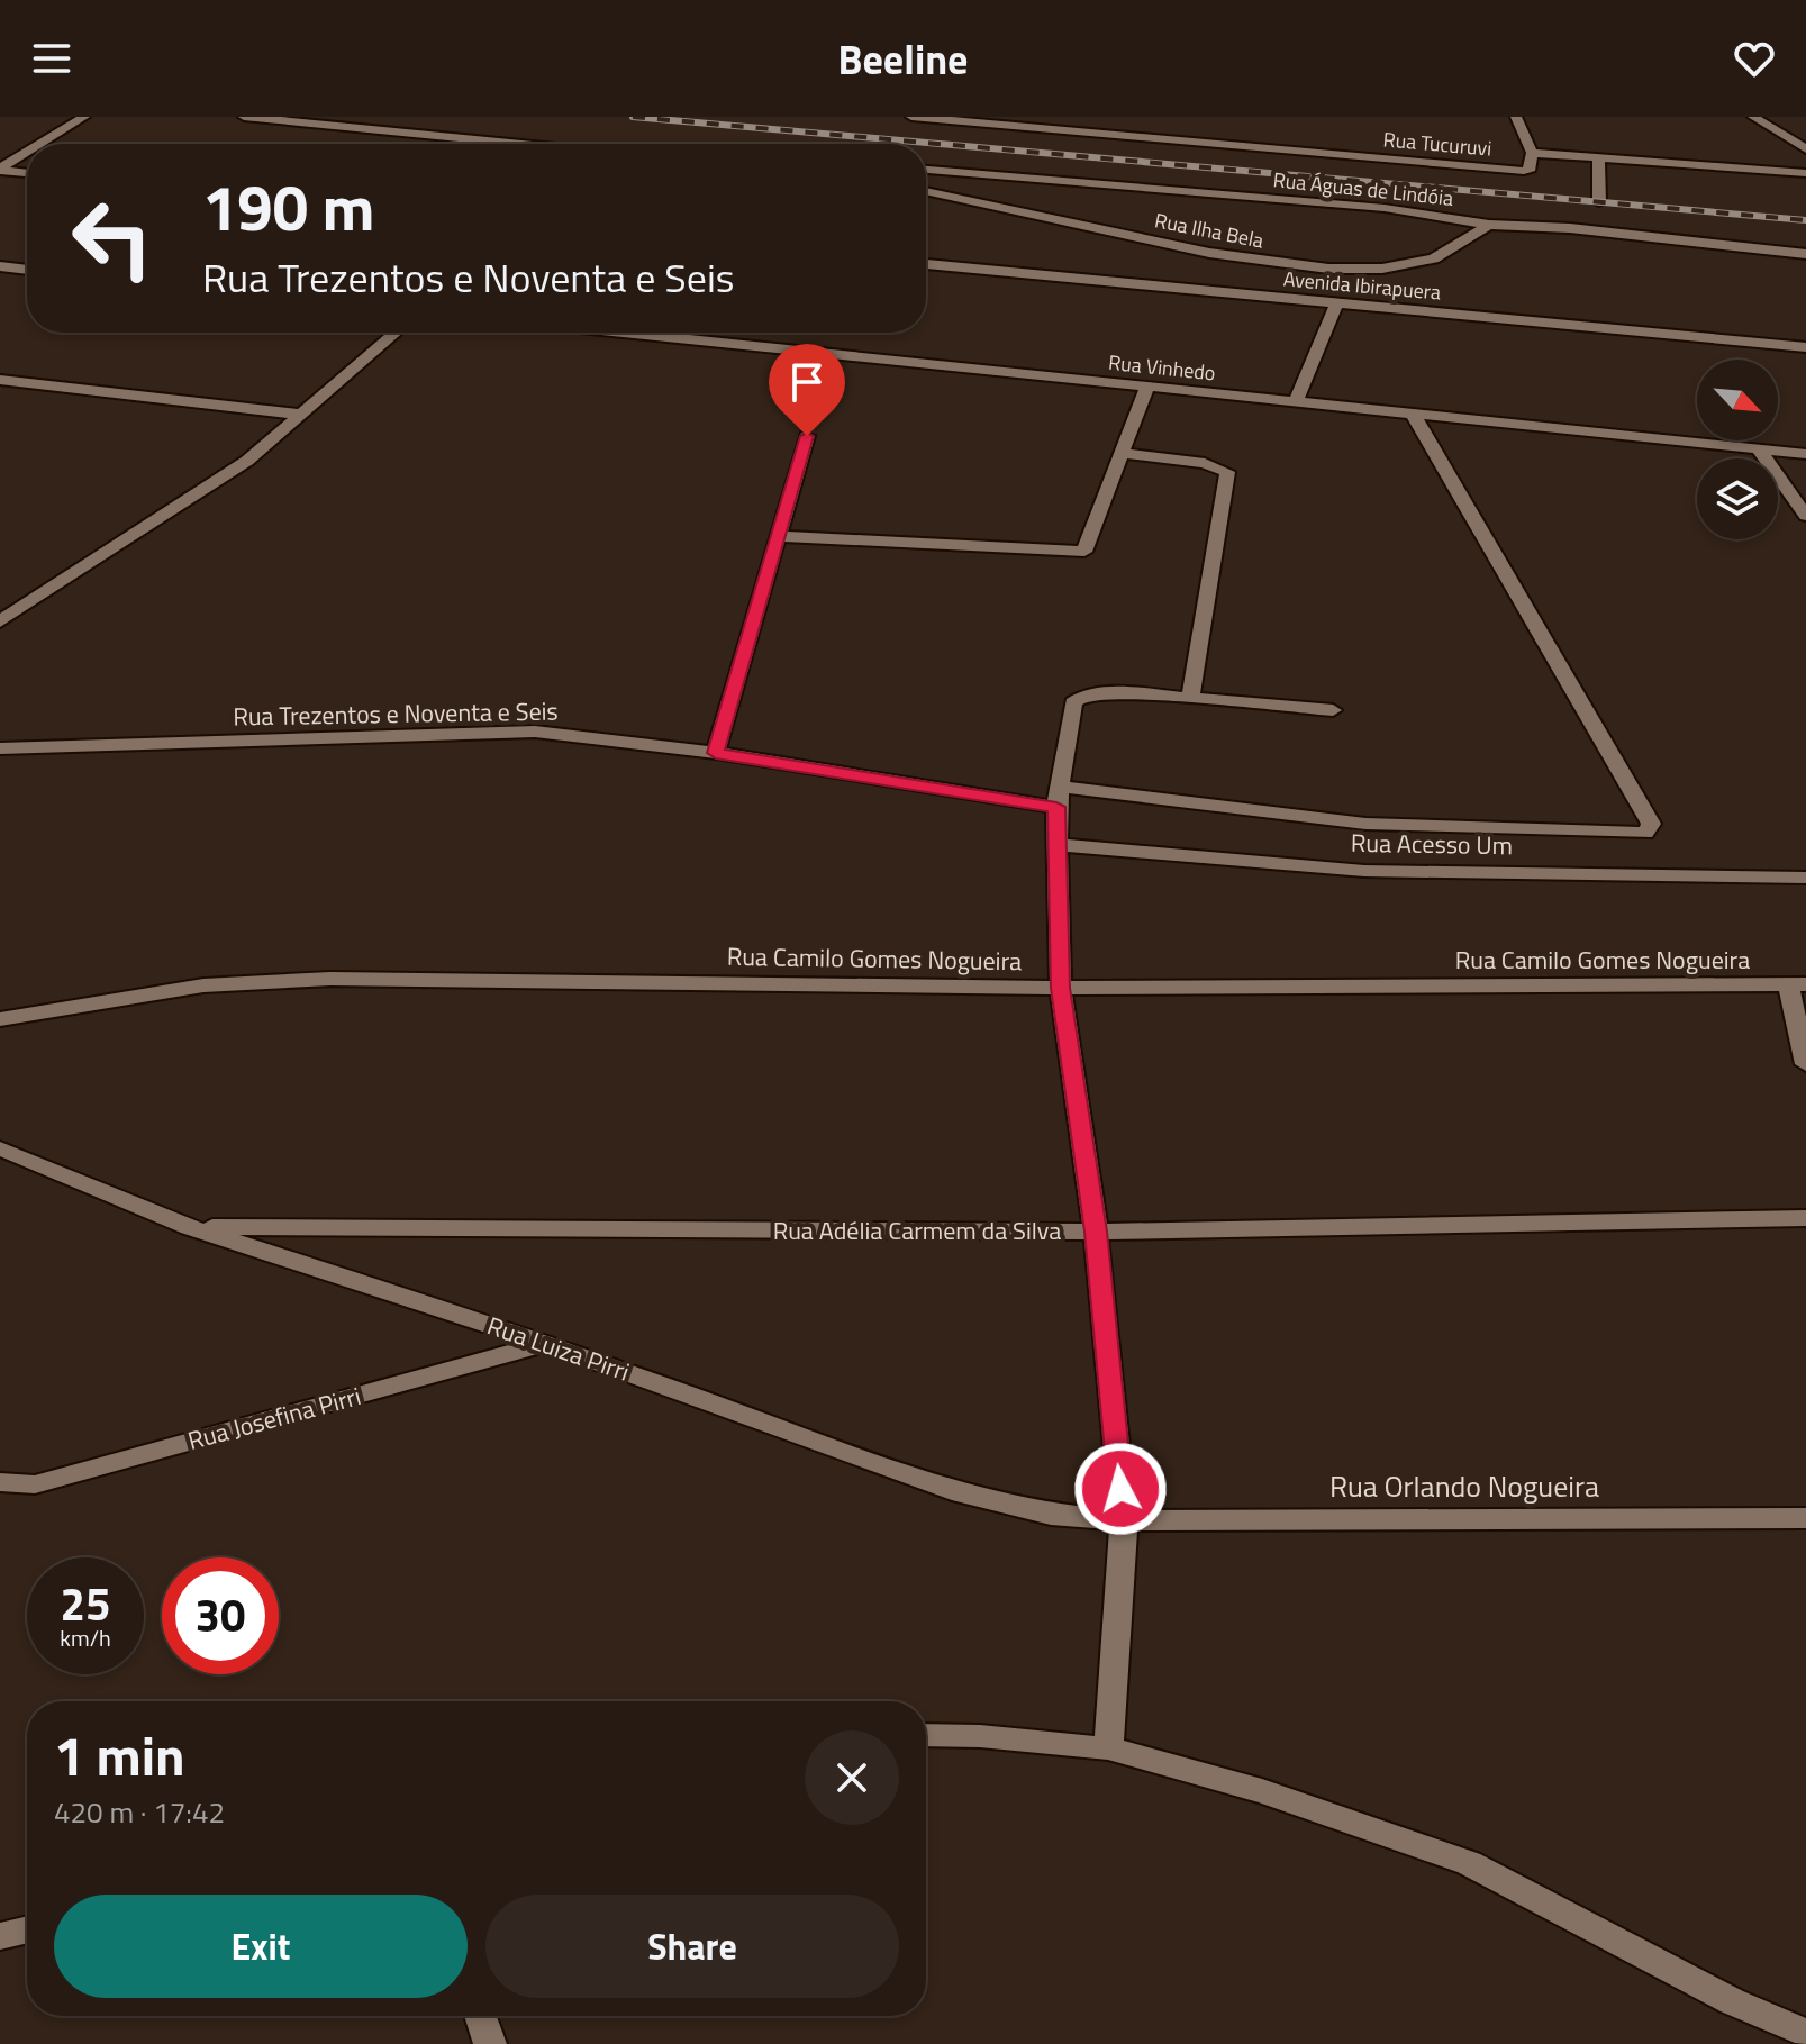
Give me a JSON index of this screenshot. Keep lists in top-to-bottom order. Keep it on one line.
{"streets":{"street":["Rua Tucuruvi","Rua Águas de Lindóia","Rua Ilha Bela","Avenida Ibirapuera","Rua Vinhedo","Rua Trezentos e Noventa e Seis","Rua Acesso Um","Rua Camilo Gomes Nogueira","Rua Adélia Carmem da Silva","Rua Luiza Pirri","Rua Josefina Pirri","Rua Orlando Nogueira"]},"crossings":[["Rua Águas de Lindóia","Rua Ilha Bela"],["Rua Vinhedo","Rua Trezentos e Noventa e Seis"],["Rua Adélia Carmem da Silva","Rua Luiza Pirri"],["Rua Luiza Pirri","Rua Josefina Pirri"],["Rua Luiza Pirri","Rua Orlando Nogueira"]],"north":"bottom right","page":{"header":"Beeline","turn":["190 m","Rua Trezentos e Noventa e Seis"],"speed":"25 km/h","limit":"30","heading":["1 min","420 m · 17:42"],"buttons":["Exit","Share"]}}
